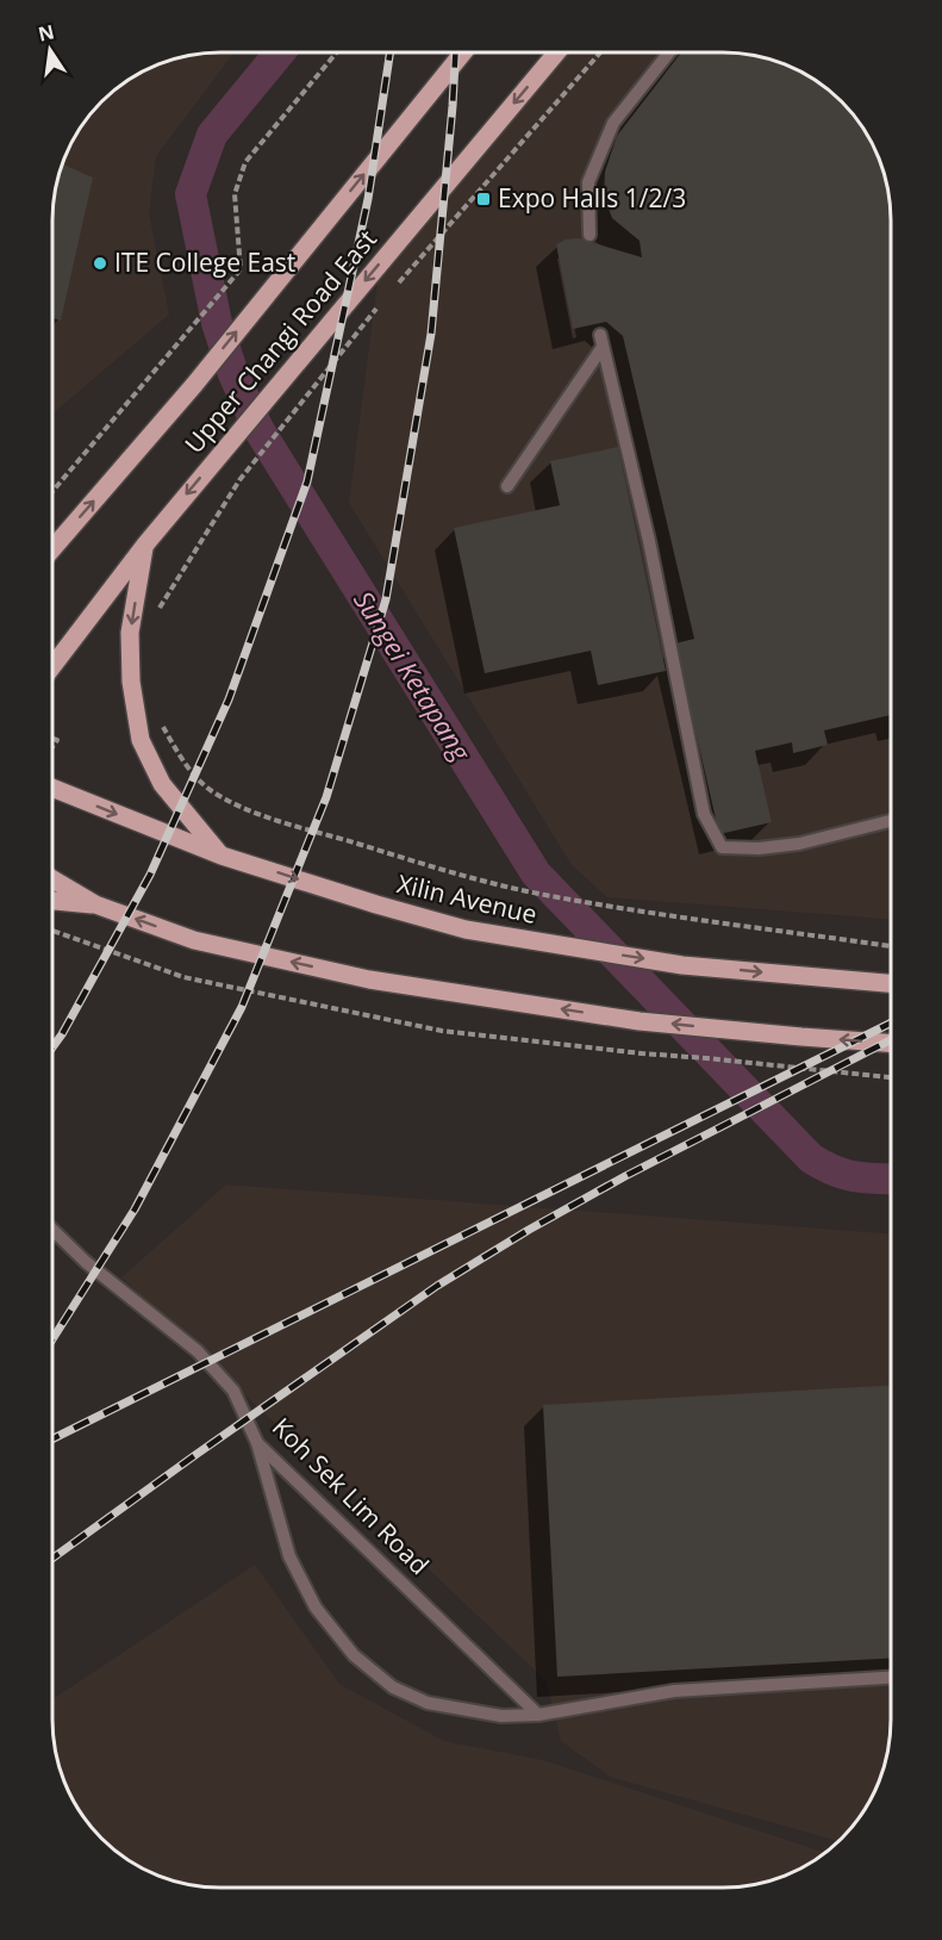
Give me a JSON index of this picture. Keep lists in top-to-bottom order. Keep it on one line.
{"streets":{"main road":["Upper Changi Road East","Xilin Avenue"],"lane":["Koh Sek Lim Road"]},"water":["Sungei Ketapang"],"places":{"transit":["Expo Halls 1/2/3"],"other":["ITE College East"]},"north":"top"}
